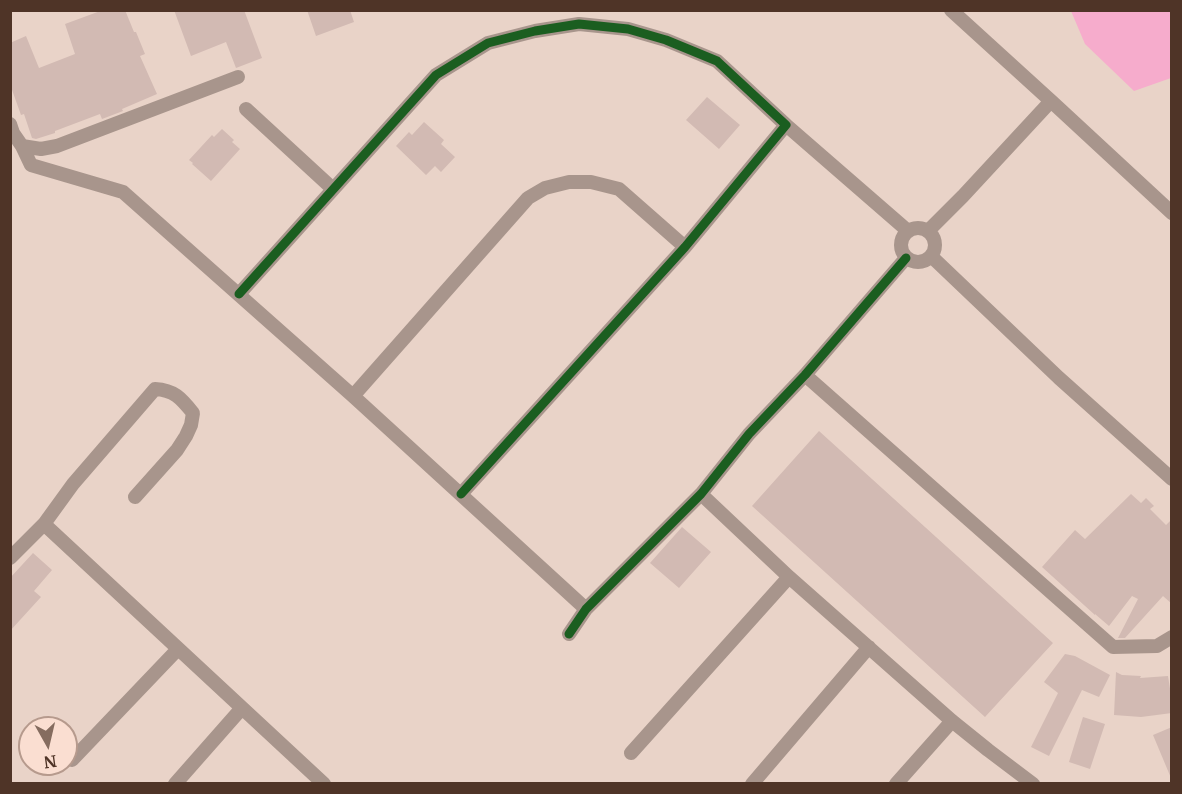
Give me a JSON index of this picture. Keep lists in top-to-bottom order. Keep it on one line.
{"north":"bottom"}
